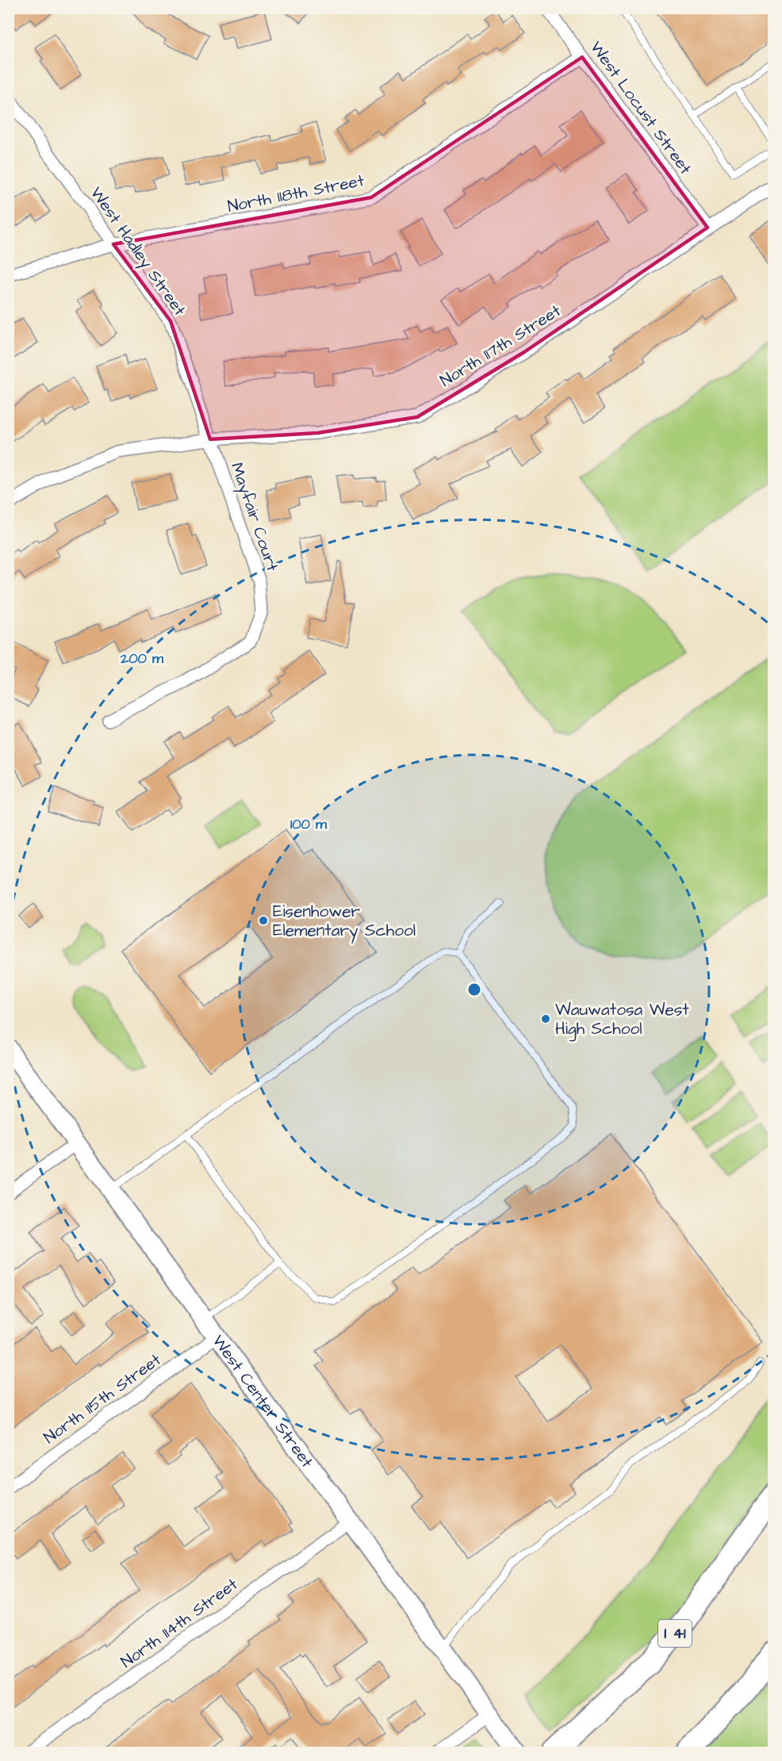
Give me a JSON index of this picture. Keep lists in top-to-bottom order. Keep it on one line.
{"streets":{"highway":["I 41"],"street":["West Locust Street","North 118th Street","West Hadley Street","North 117th Street","Mayfair Court","North 115th Street","West Center Street","North 114th Street"]},"crossings":[["West Locust Street","North 118th Street"],["West Locust Street","North 117th Street"],["North 118th Street","West Hadley Street"],["West Hadley Street","North 117th Street"],["West Hadley Street","Mayfair Court"],["North 117th Street","Mayfair Court"],["North 115th Street","West Center Street"],["West Center Street","North 114th Street"]],"places":["Eisenhower Elementary School","Wauwatosa West High School"],"rings":["200 m","100 m"]}
